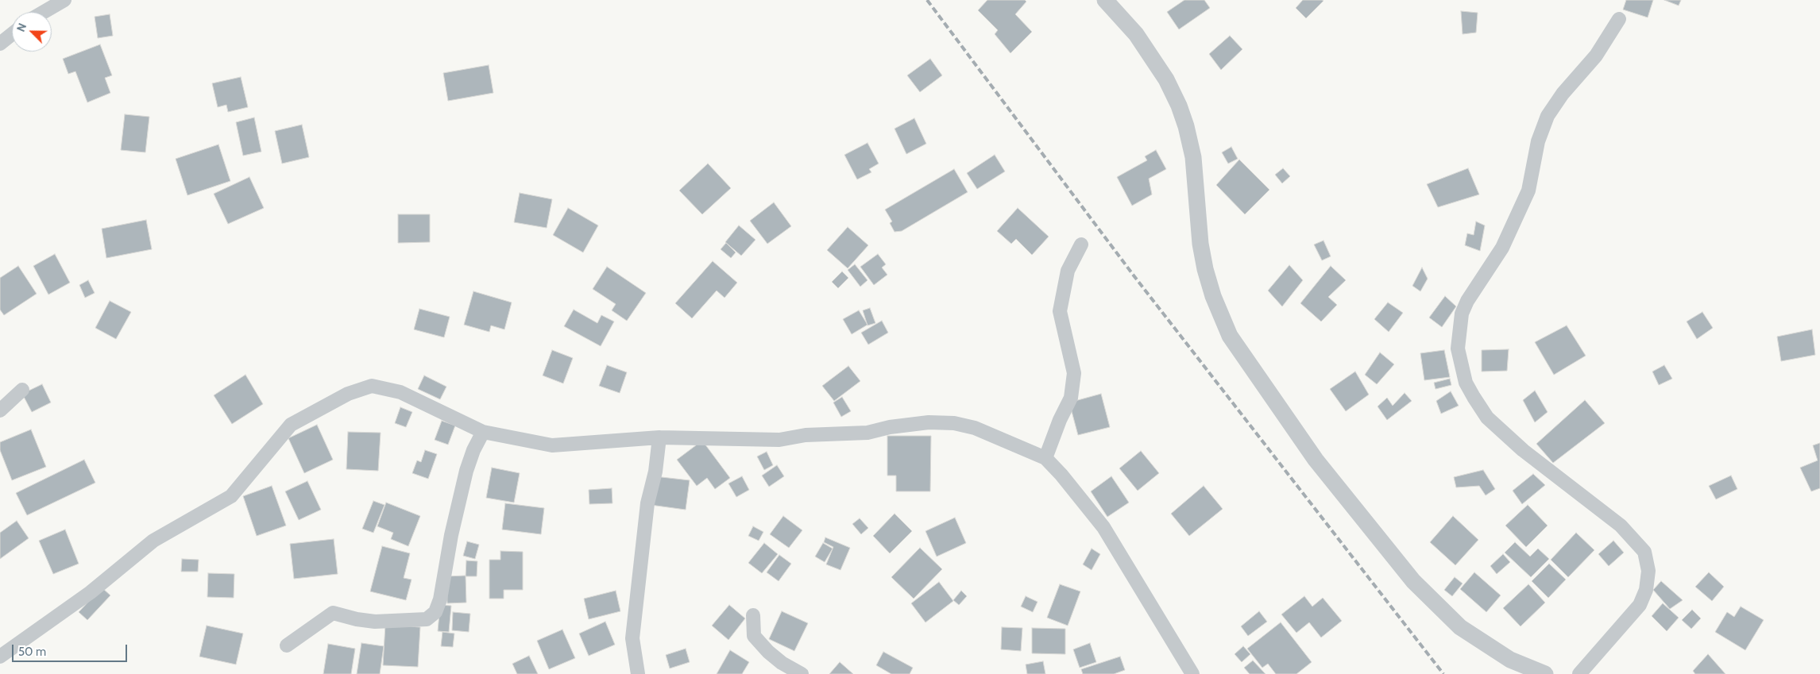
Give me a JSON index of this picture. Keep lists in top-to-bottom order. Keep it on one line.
{"scale_bar":"50 m","north":"top left"}
